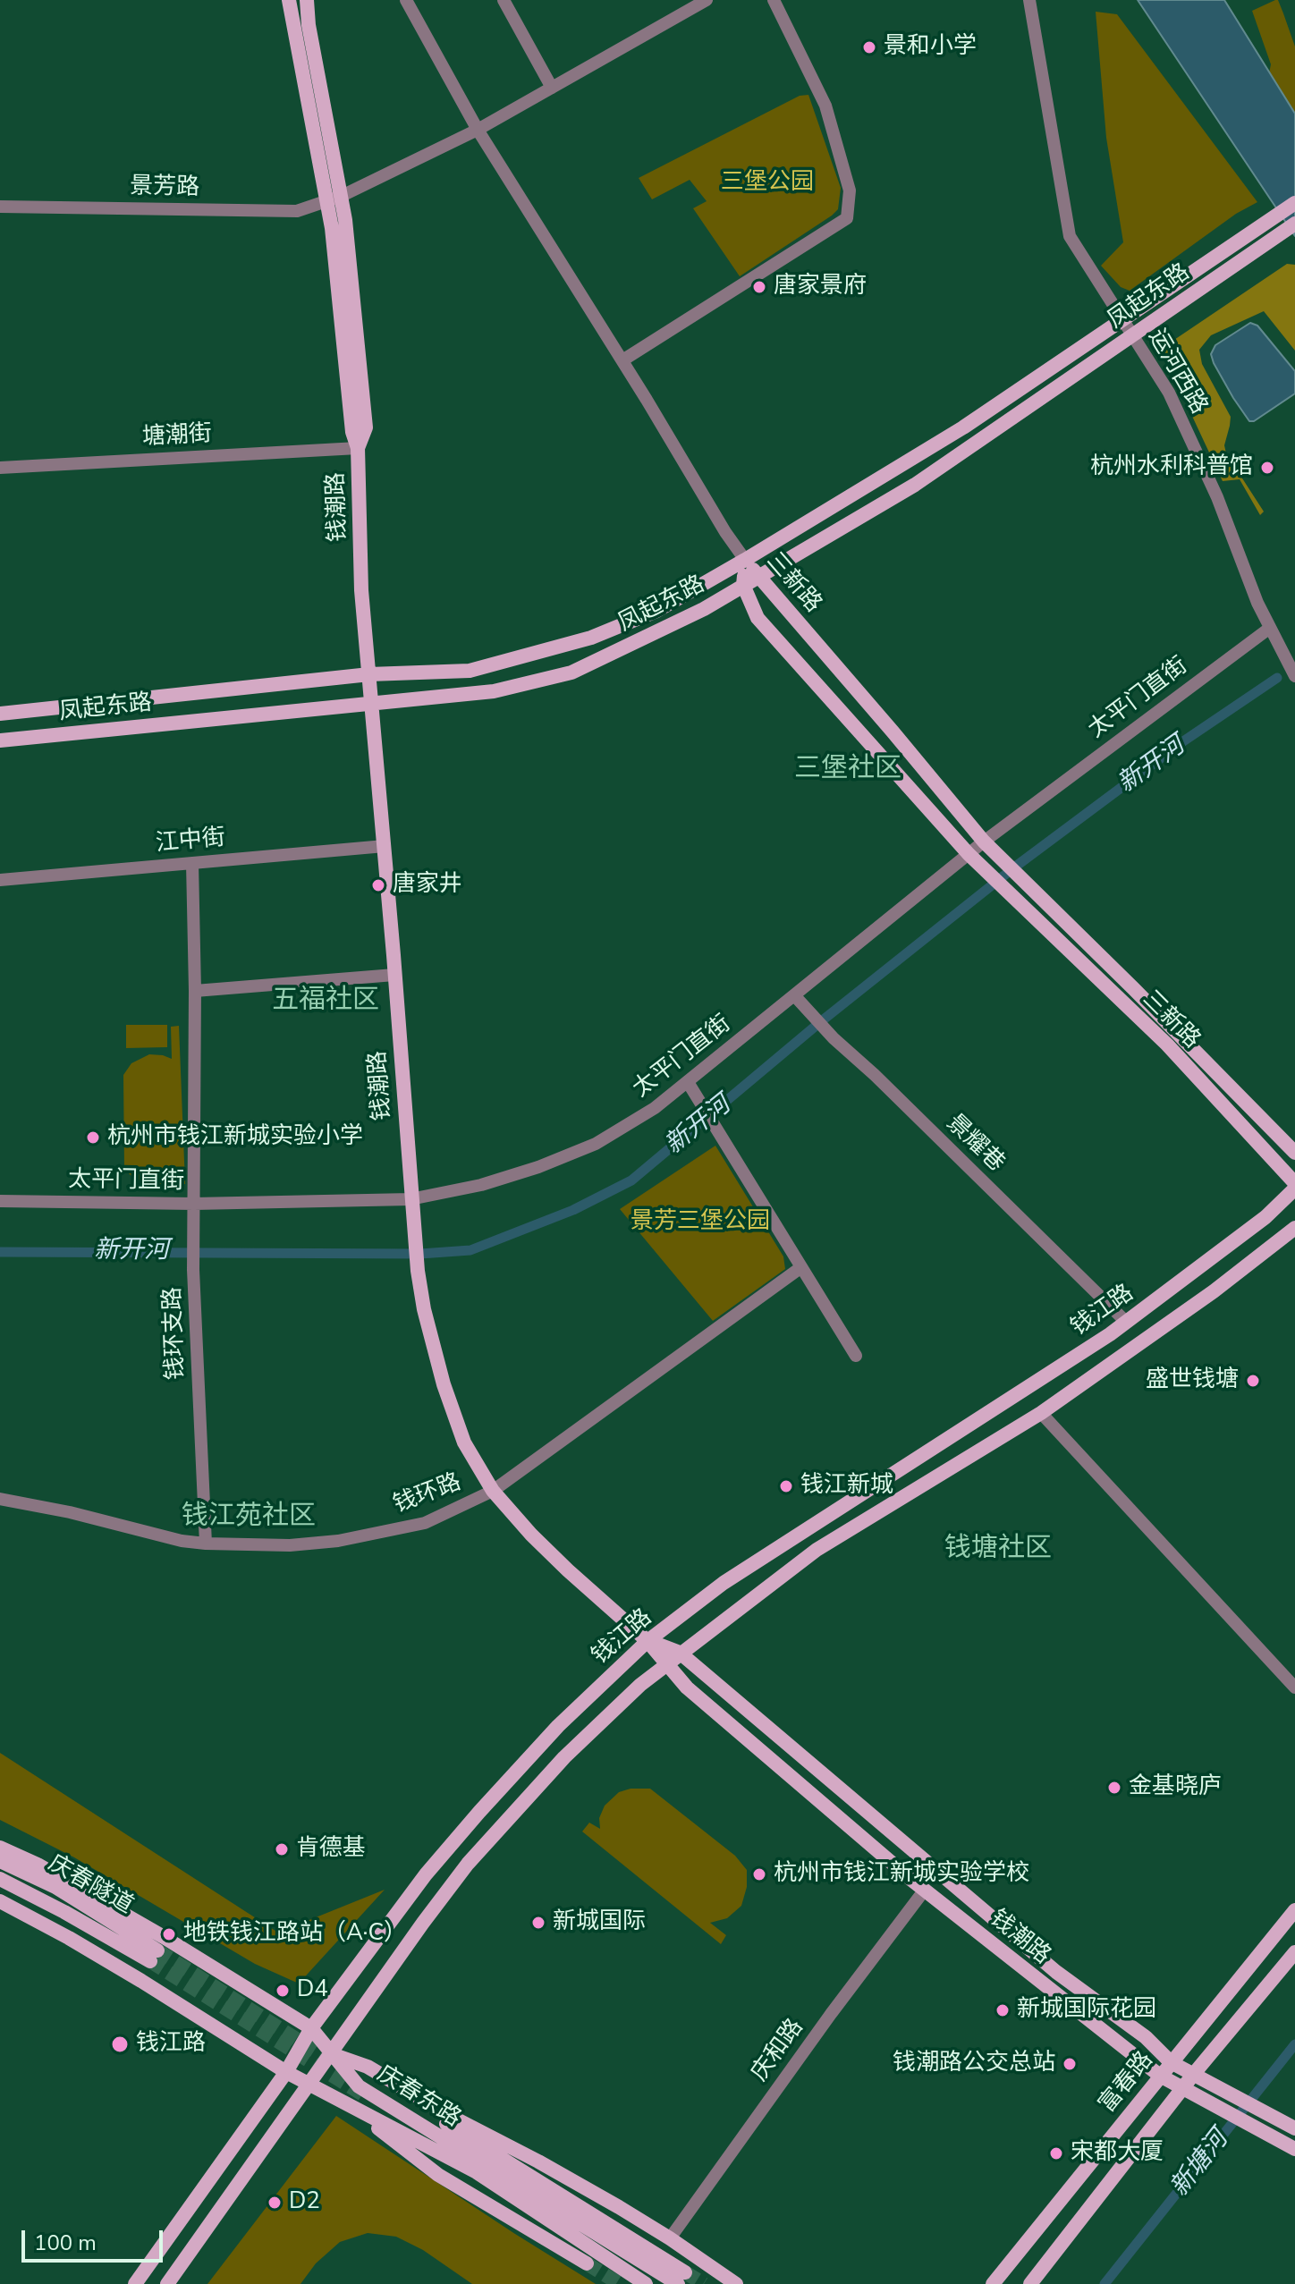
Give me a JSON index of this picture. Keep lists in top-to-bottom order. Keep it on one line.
{"streets":{"main road":["凤起东路","钱潮路","三新路","钱江路","庆春隧道","富春路","庆春东路"],"street":["景芳路","运河西路","塘潮街","太平门直街","江中街","景耀巷","钱环支路","钱环路","庆和路"]},"crossings":[["景芳路","钱潮路"],["凤起东路","运河西路"],["凤起东路","钱潮路"],["凤起东路","三新路"],["运河西路","太平门直街"],["塘潮街","钱潮路"],["钱潮路","太平门直街"],["钱潮路","江中街"],["钱潮路","钱江路"],["钱潮路","钱环路"],["钱潮路","庆和路"],["钱潮路","富春路"],["三新路","太平门直街"],["太平门直街","景耀巷"],["太平门直街","钱环支路"],["江中街","钱环支路"],["景耀巷","钱江路"],["钱江路","庆春东路"],["钱环支路","钱环路"]],"districts":["三堡社区","五福社区","钱江苑社区","钱塘社区"],"water":["新开河","新塘河"],"parks":["三堡公园","景芳三堡公园"],"places":["景和小学","唐家景府","杭州水利科普馆","唐家井","杭州市钱江新城实验小学","盛世钱塘","钱江新城","金基晓庐","肯德基","杭州市钱江新城实验学校","新城国际","地铁钱江路站（A·C）","D4","新城国际花园","钱江路","钱潮路公交总站","宋都大厦","D2"],"scale_bar":"100 m"}
